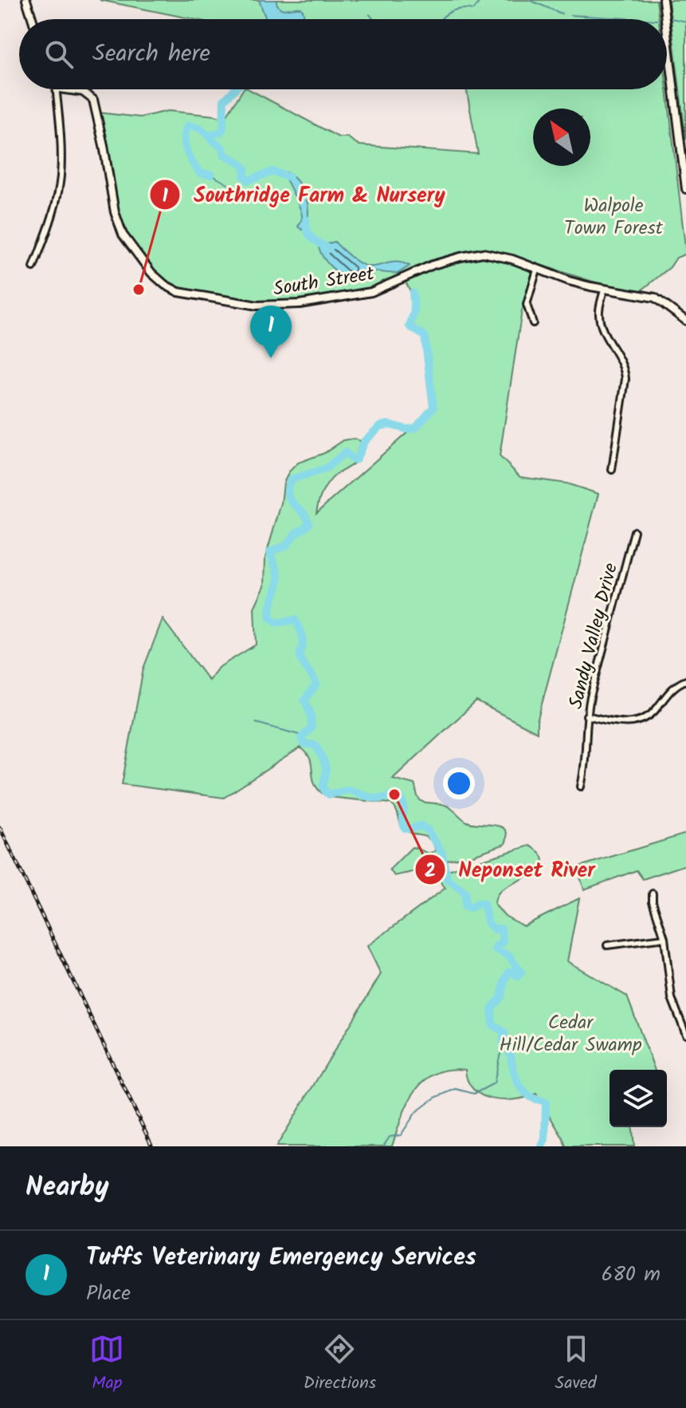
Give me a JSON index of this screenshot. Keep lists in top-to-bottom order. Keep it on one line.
{"streets":{"street":["South Street","Sandy Valley Drive"]},"parks":["Walpole Town Forest","Cedar Hill/Cedar Swamp"],"places":["Southridge Farm & Nursery","Neponset River"],"north":"top left","page":{"search":"Search here","pins":"1","heading":"Nearby","list":[{"mark":"1","name":"Tuffs Veterinary Emergency Services","note":"Place","value":"680 m"}],"nav":["Map","Directions","Saved"]}}
